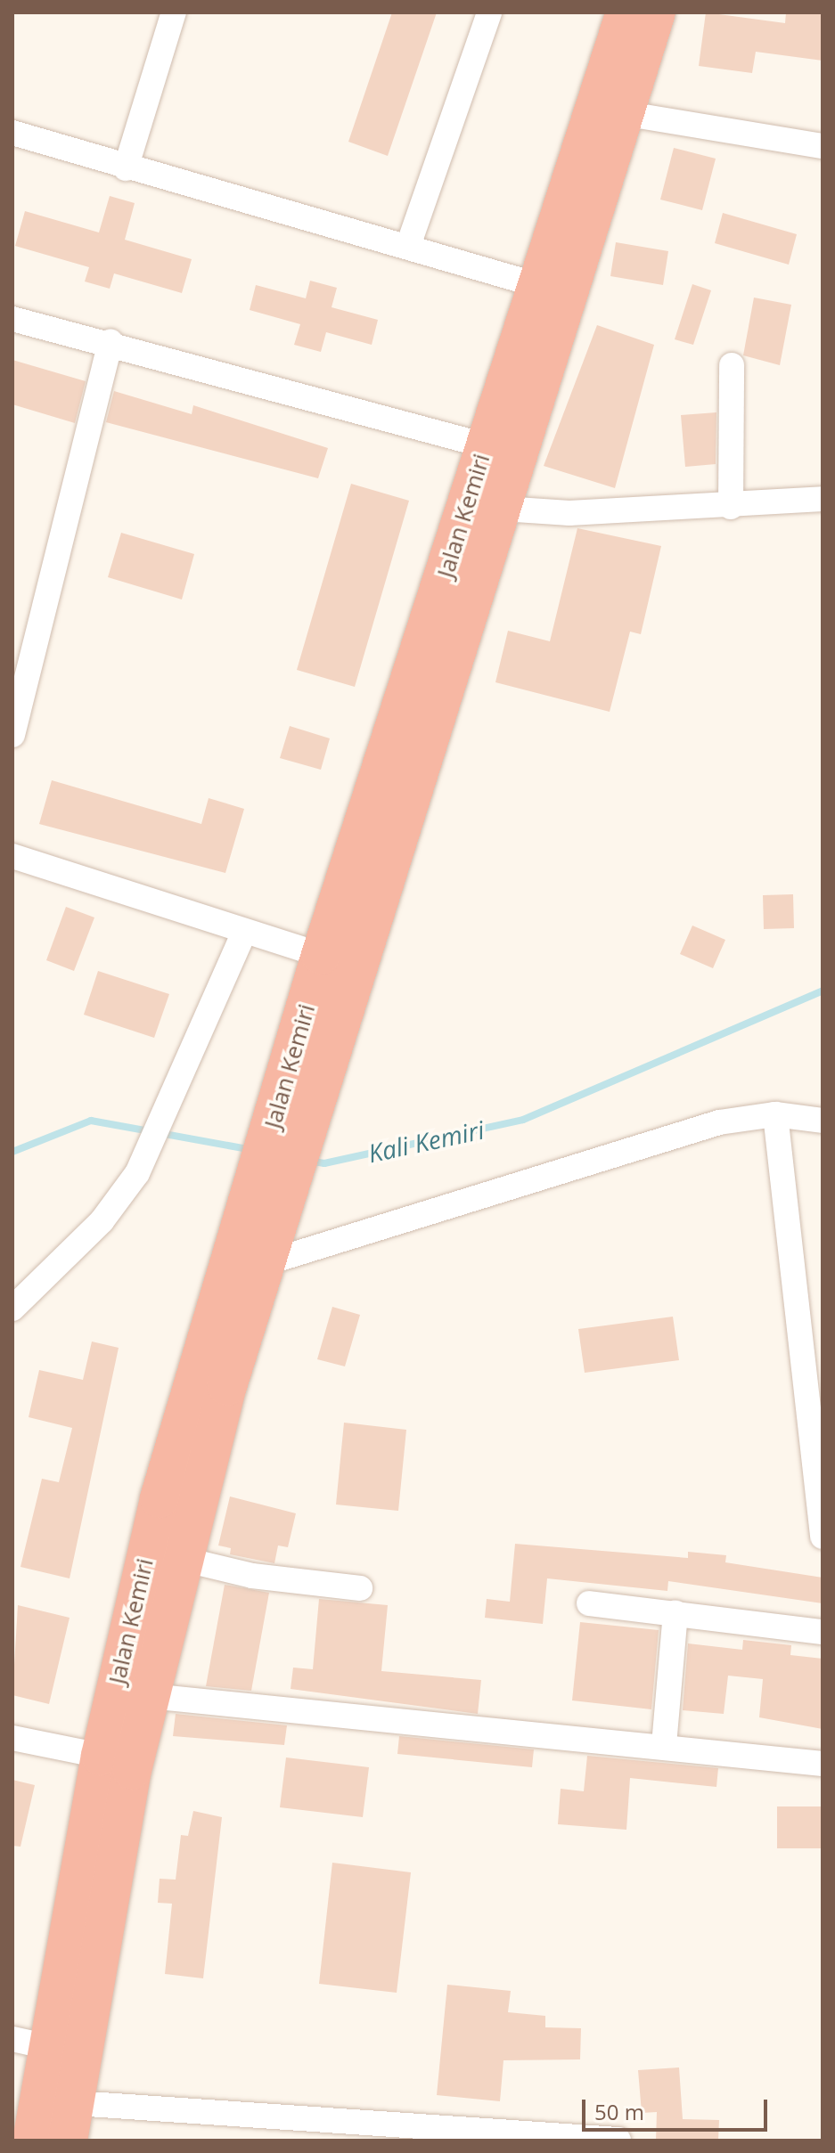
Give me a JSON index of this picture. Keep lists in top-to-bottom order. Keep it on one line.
{"streets":{"highway":["Jalan Kemiri"]},"water":["Kali Kemiri"],"scale_bar":"50 m"}
